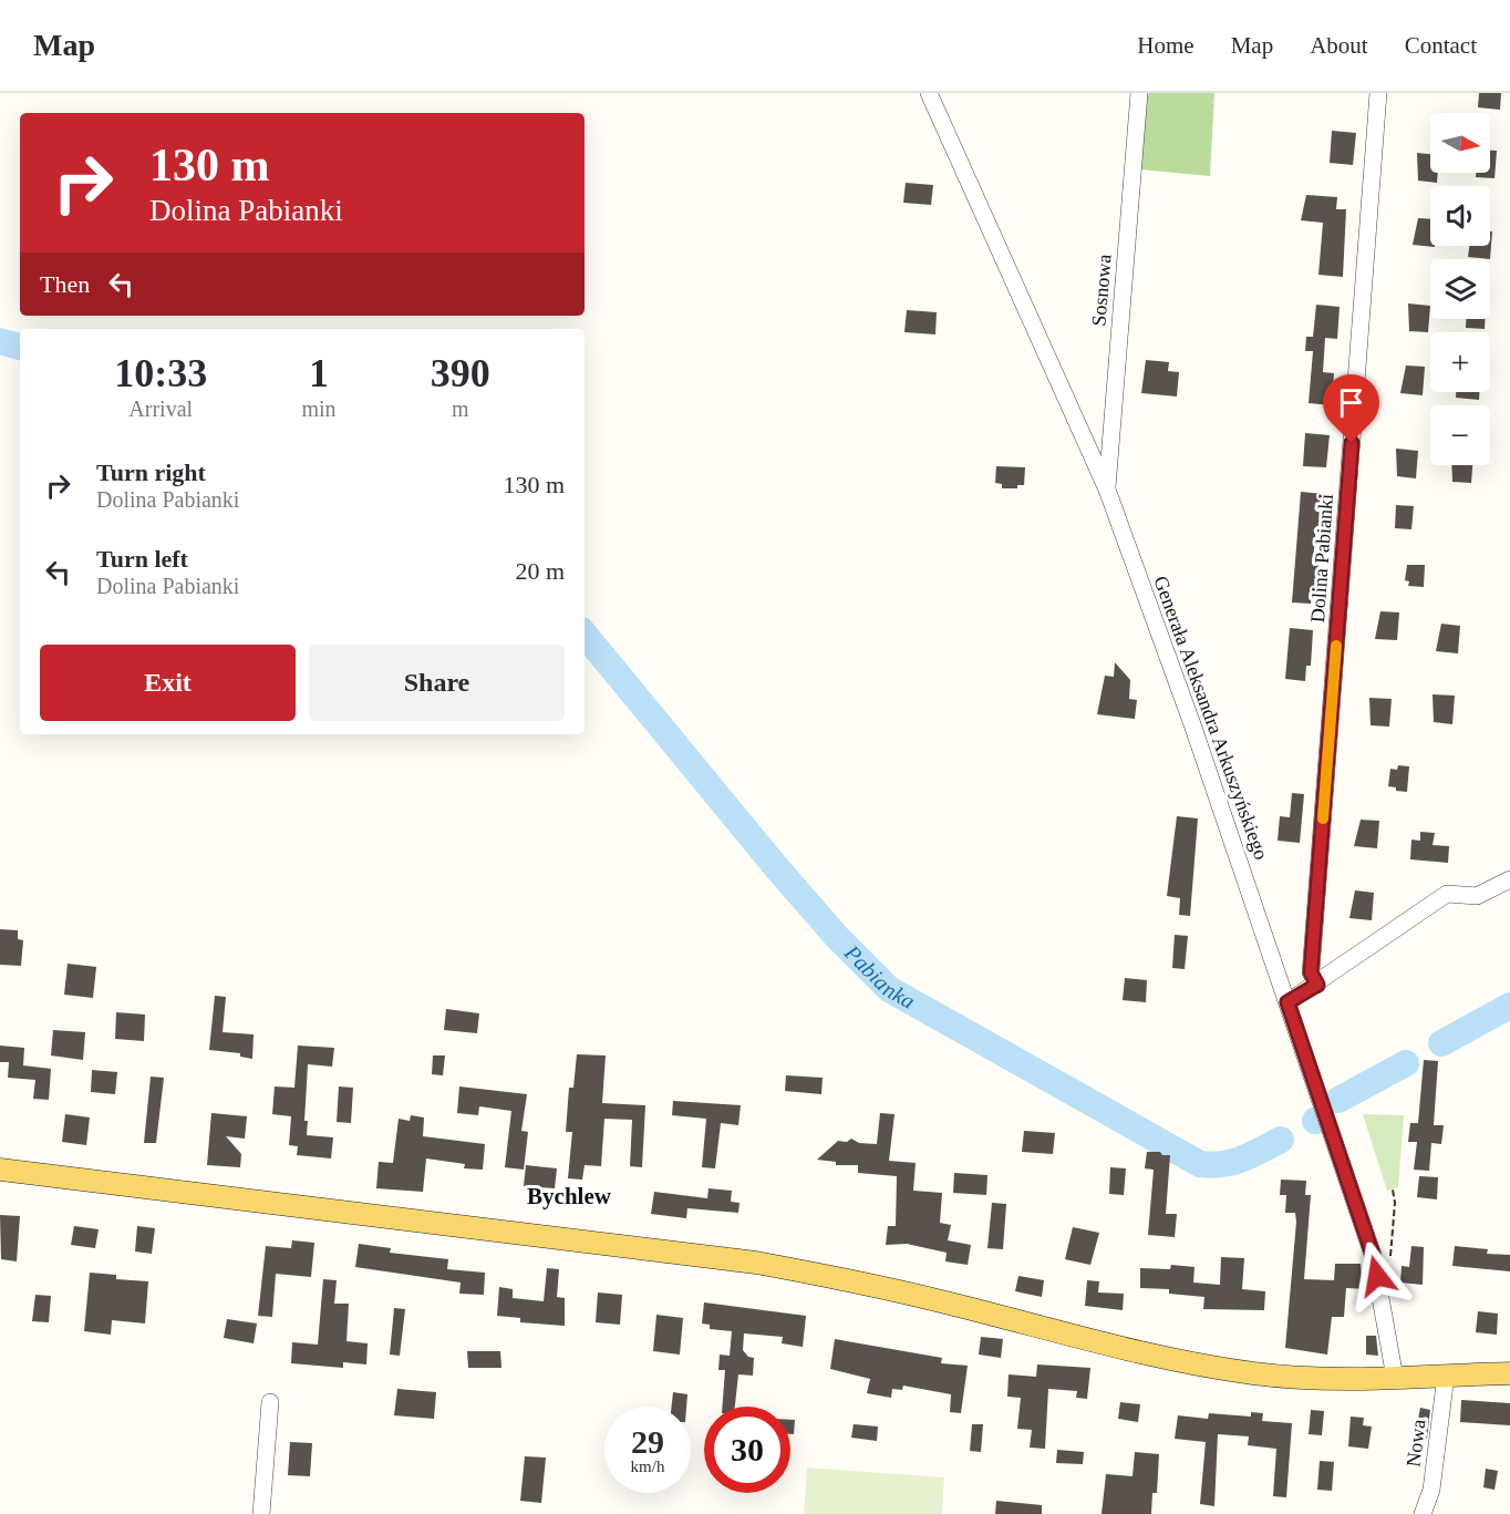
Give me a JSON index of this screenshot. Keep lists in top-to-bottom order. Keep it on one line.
{"streets":{"street":["Sosnowa","Dolina Pabianki","Generała Aleksandra Arkuszyńskiego","Nowa"]},"crossings":[["Sosnowa","Generała Aleksandra Arkuszyńskiego"]],"districts":["Bychlew"],"water":["Pabianka"],"north":"right","page":{"header":"Map","nav":["Home","Map","About","Contact"],"map_buttons":["+","−"],"turn":["130 m","Dolina Pabianki"],"then":"Then","eta":["10:33","Arrival","1","min","390","m"],"list":[{"name":"Turn right","note":"Dolina Pabianki","value":"130 m"},{"name":"Turn left","note":"Dolina Pabianki","value":"20 m"}],"buttons":["Exit","Share"],"speed":"29 km/h","limit":"30"}}
